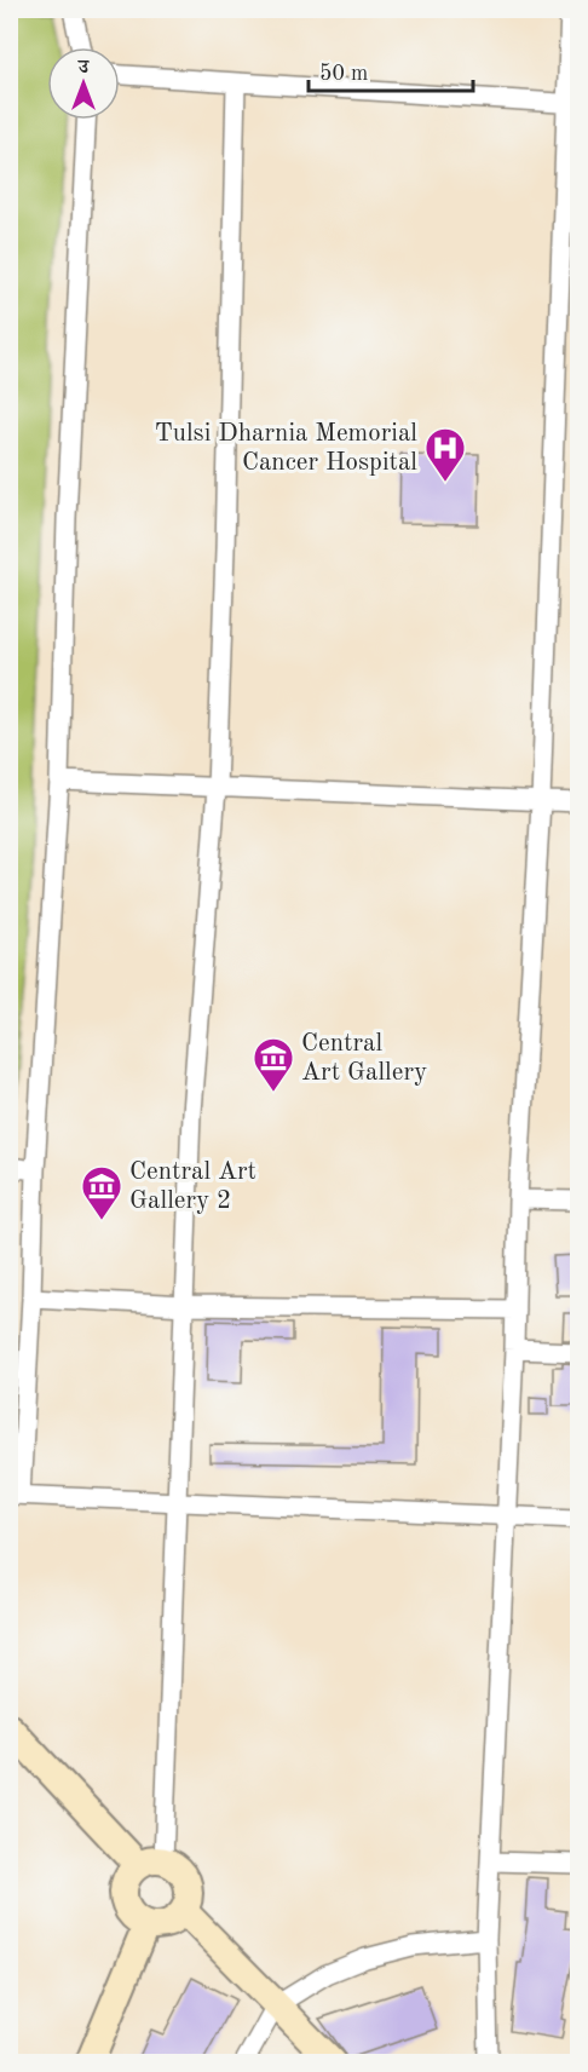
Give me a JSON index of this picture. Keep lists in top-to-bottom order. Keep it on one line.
{"places":{"hospital":["Tulsi Dharnia Memorial Cancer Hospital"],"museum":["Central Art Gallery","Central Art Gallery 2"]},"scale_bar":"50 m","north":"top"}
